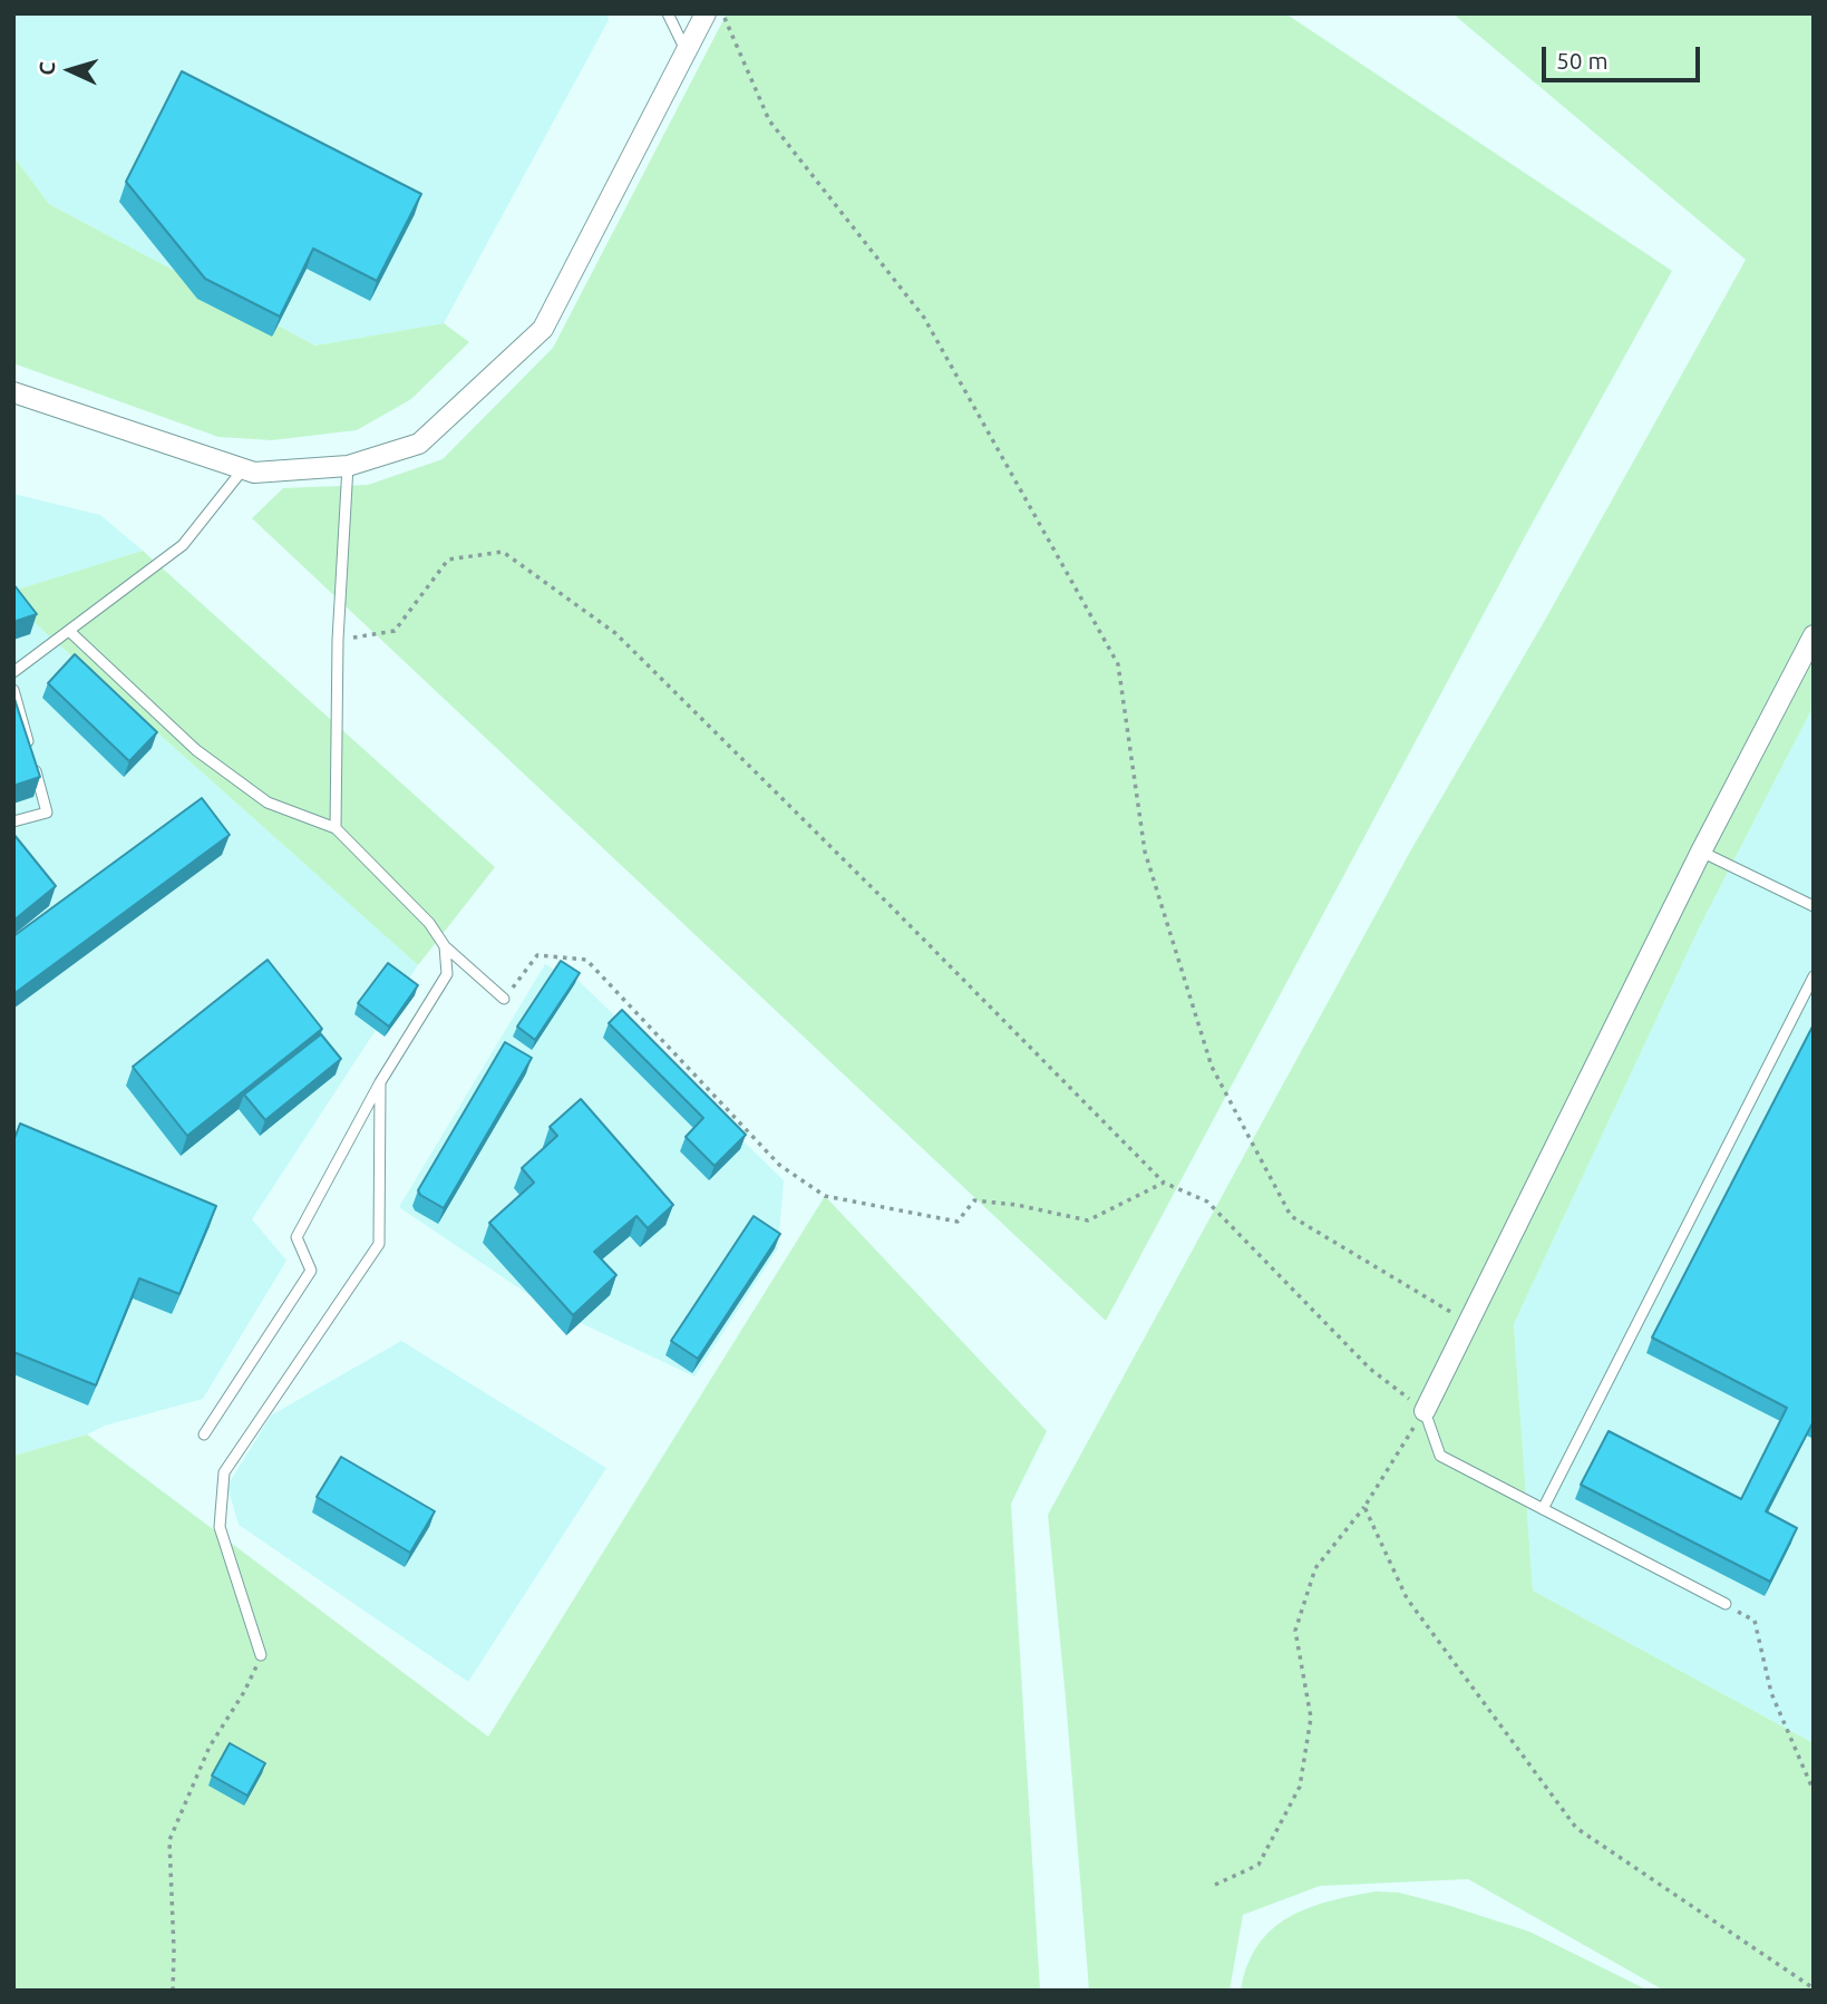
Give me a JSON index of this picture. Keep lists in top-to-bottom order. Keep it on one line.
{"scale_bar":"50 m","north":"left"}
